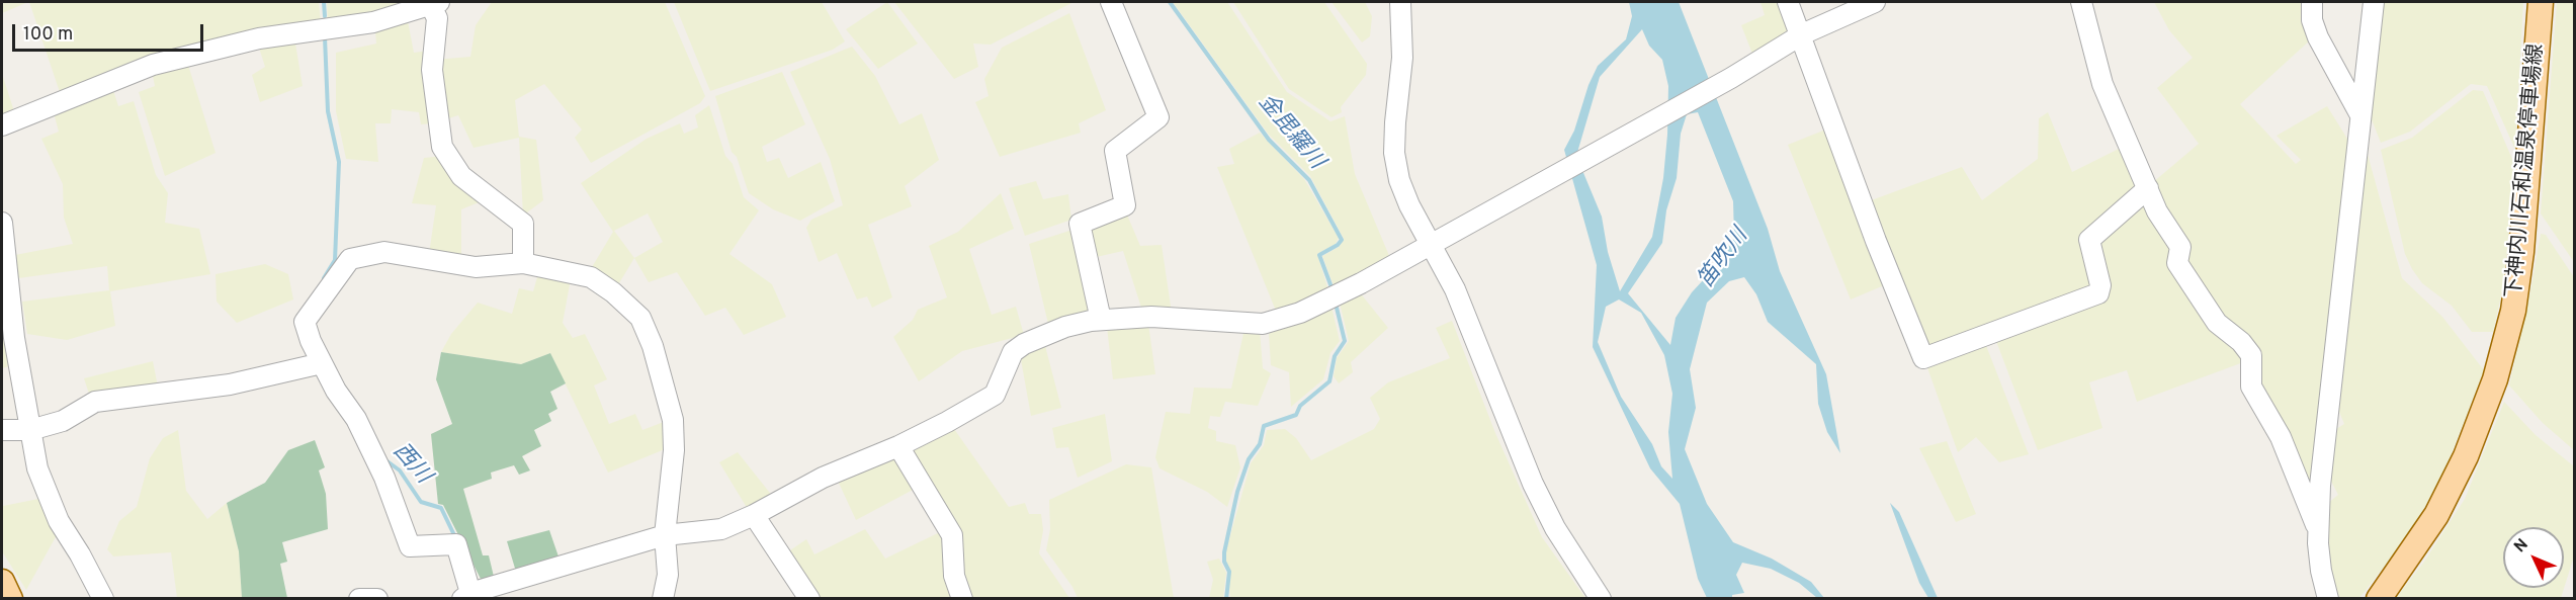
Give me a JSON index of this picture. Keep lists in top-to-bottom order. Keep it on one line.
{"streets":{"main road":["下神内川石和温泉停車場線"]},"water":["金毘羅川","笛吹川","西川"],"scale_bar":"100 m","north":"top left"}
